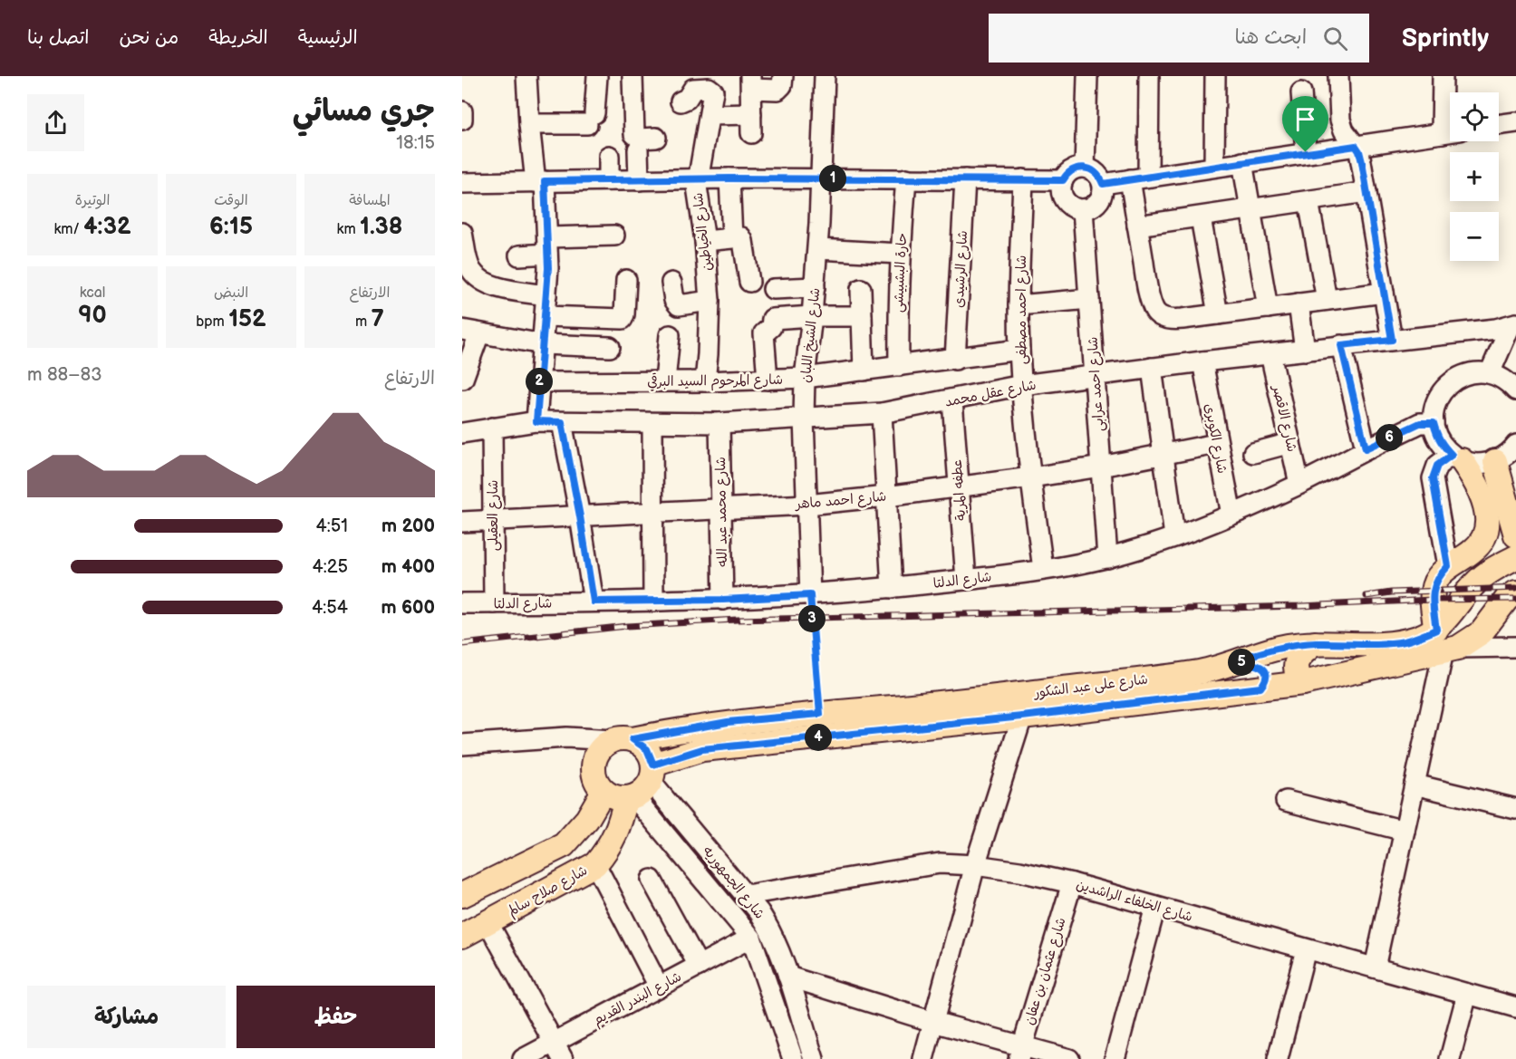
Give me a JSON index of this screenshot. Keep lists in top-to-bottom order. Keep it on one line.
{"streets":{"main road":["شارع على عبد الشكور","شارع صلاح سالم"],"street":["شارع الخياطين","شارع الرشيدى","حارة البشبيشى","شارع احمد مصطفى","شارع الشيخ اللبان","شارع المرحوم السيد البرقي","شارع احمد عرابى","شارع عقل محمد","شارع الاقصر","شارع الكوبرى","عطفه المرية","شارع احمد ماهر","شارع محمد عبد الله","شارع العقيلى","شارع الدلتا","شارع الجمهوريه","شارع الخلفاء الراشدين","شارع عثمان بن عفان","شارع البندر القديم"]},"crossings":[["شارع الخياطين","شارع المرحوم السيد البرقي"],["شارع الرشيدى","شارع المرحوم السيد البرقي"],["حارة البشبيشى","شارع المرحوم السيد البرقي"],["شارع احمد مصطفى","شارع المرحوم السيد البرقي"],["شارع احمد مصطفى","شارع عقل محمد"],["شارع احمد مصطفى","شارع احمد ماهر"],["شارع احمد مصطفى","شارع الدلتا"],["شارع الشيخ اللبان","شارع المرحوم السيد البرقي"],["شارع الشيخ اللبان","شارع عقل محمد"],["شارع الشيخ اللبان","شارع احمد ماهر"],["شارع الشيخ اللبان","شارع الدلتا"],["شارع احمد عرابى","شارع عقل محمد"],["شارع احمد عرابى","شارع احمد ماهر"],["شارع احمد عرابى","شارع الدلتا"],["شارع عقل محمد","شارع الاقصر"],["شارع عقل محمد","شارع الكوبرى"],["شارع عقل محمد","عطفه المرية"],["شارع عقل محمد","شارع محمد عبد الله"],["شارع عقل محمد","شارع العقيلى"],["شارع الاقصر","شارع الدلتا"],["شارع الكوبرى","شارع احمد ماهر"],["شارع الكوبرى","شارع الدلتا"],["عطفه المرية","شارع احمد ماهر"],["عطفه المرية","شارع الدلتا"],["شارع احمد ماهر","شارع محمد عبد الله"],["شارع احمد ماهر","شارع العقيلى"],["شارع محمد عبد الله","شارع الدلتا"],["شارع العقيلى","شارع الدلتا"],["شارع على عبد الشكور","شارع الجمهوريه"],["شارع على عبد الشكور","شارع صلاح سالم"],["شارع الجمهوريه","شارع صلاح سالم"],["شارع الجمهوريه","شارع الخلفاء الراشدين"],["شارع الجمهوريه","شارع البندر القديم"],["شارع الخلفاء الراشدين","شارع عثمان بن عفان"]],"page":{"header":"Sprintly","search":"ابحث هنا","nav":["الرئيسية","الخريطة","من نحن","اتصل بنا"],"heading":["جري مسائي","18:15"],"map_buttons":["+","−"],"pins":["1","2","6","3","5","4"],"stats":[["المسافة","1.38 km"],["الوقت","6:15"],["الوتيرة","4:32 /km"],["الارتفاع","7 m"],["النبض","152 bpm"],["kcal","90"]],"chart":["الارتفاع","83–88 m"],"list":[{"name":"200 m","note":"4:51"},{"name":"400 m","note":"4:25"},{"name":"600 m","note":"4:54"}],"buttons":["حفظ","مشاركة"]}}
